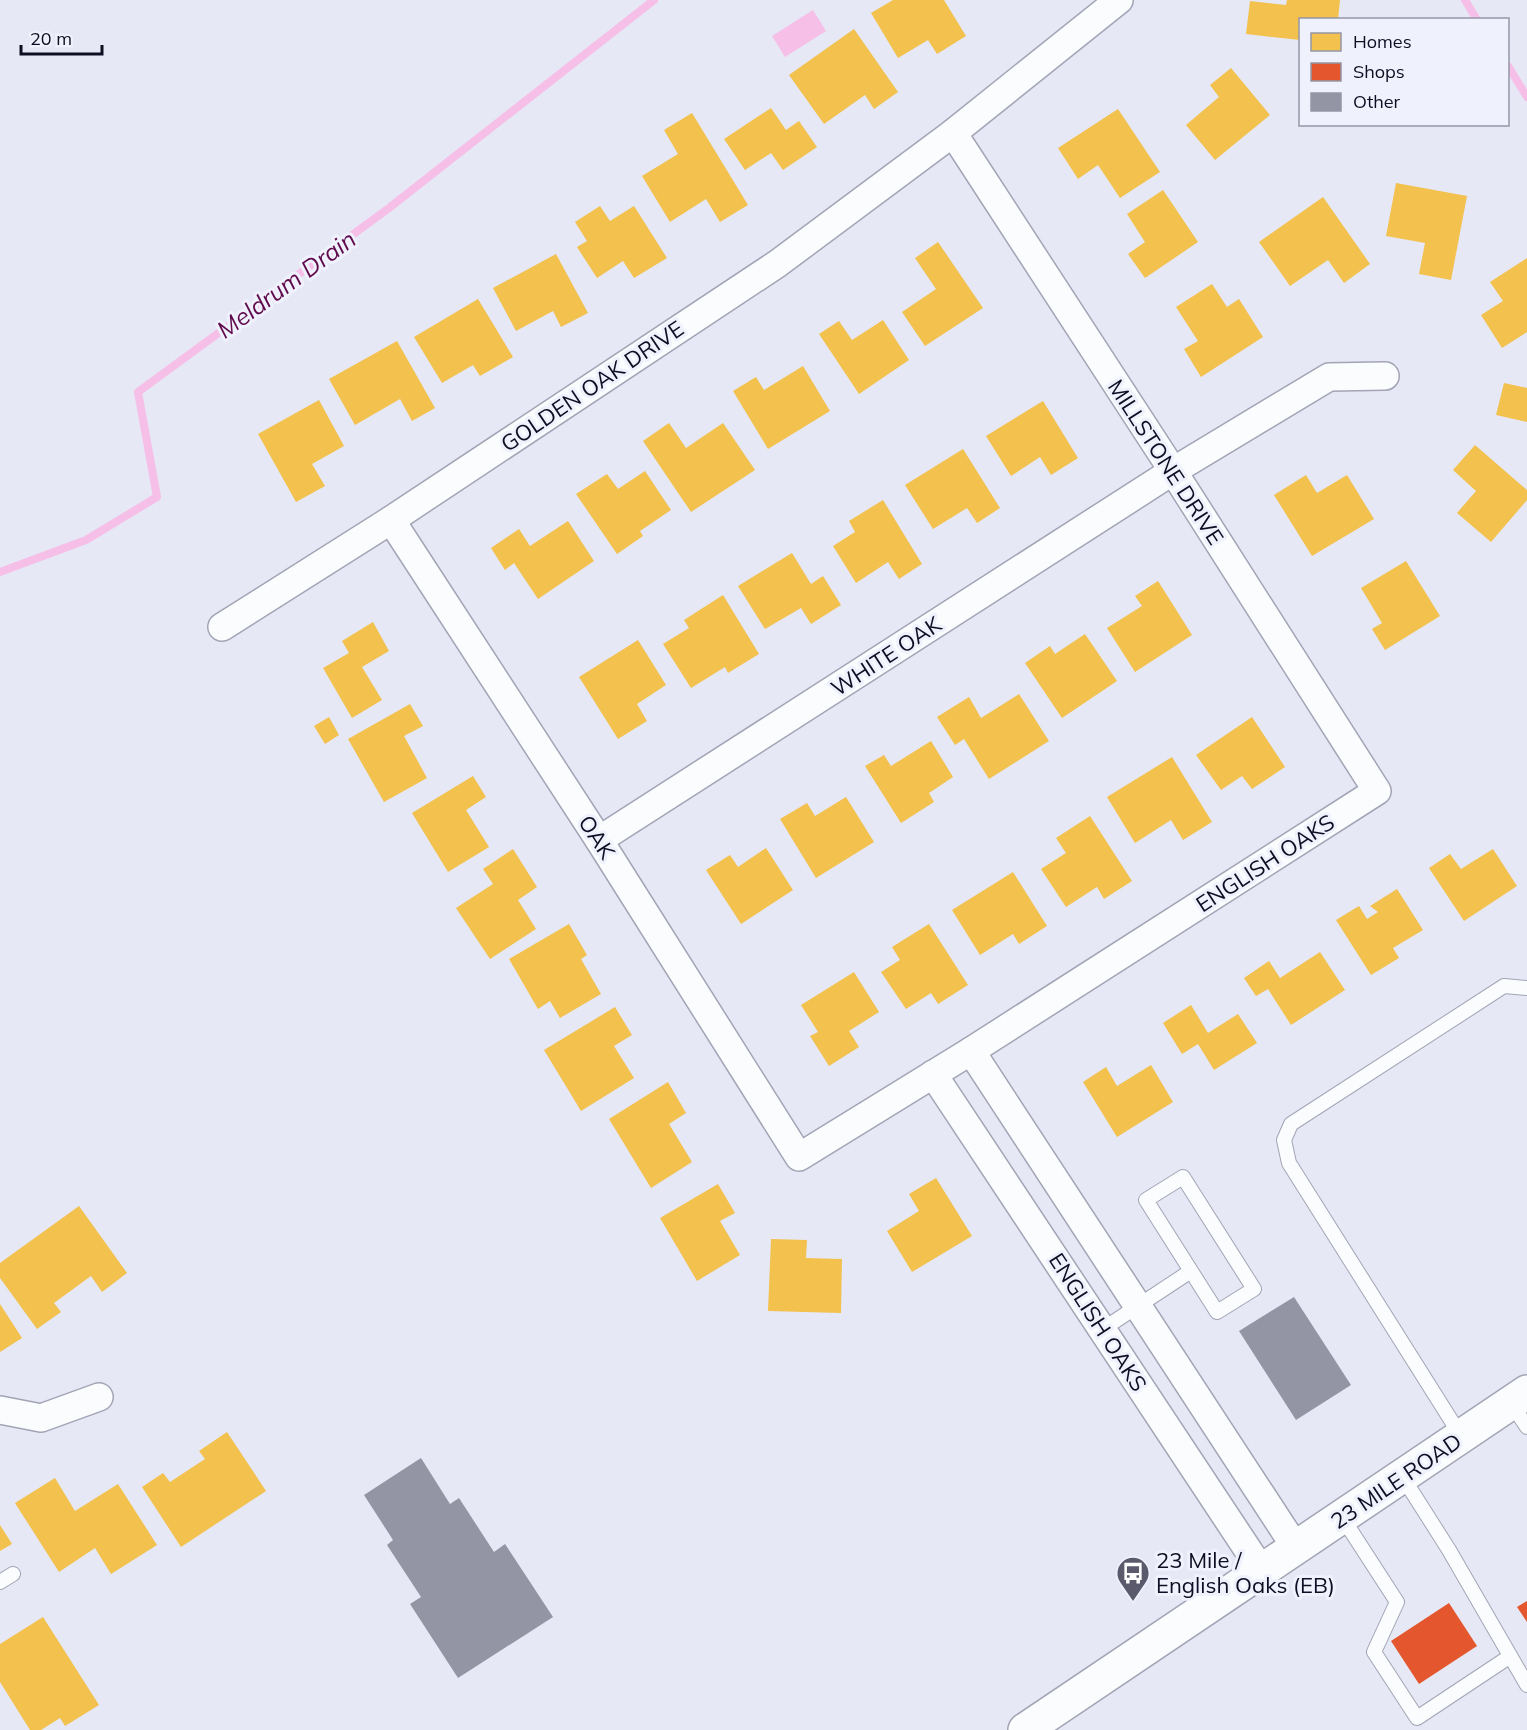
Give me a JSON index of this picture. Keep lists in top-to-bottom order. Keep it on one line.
{"streets":{"main road":["23 MILE ROAD"],"street":["GOLDEN OAK DRIVE","MILLSTONE DRIVE","WHITE OAK","OAK","ENGLISH OAKS"]},"crossings":[["GOLDEN OAK DRIVE","MILLSTONE DRIVE"],["GOLDEN OAK DRIVE","OAK"],["MILLSTONE DRIVE","WHITE OAK"],["MILLSTONE DRIVE","ENGLISH OAKS"],["WHITE OAK","OAK"],["OAK","ENGLISH OAKS"],["ENGLISH OAKS","23 MILE ROAD"]],"water":["Meldrum Drain"],"places":{"bus stop":["23 Mile / English Oaks (EB)"]},"legend":["Homes","Shops","Other"],"scale_bar":"20 m"}
